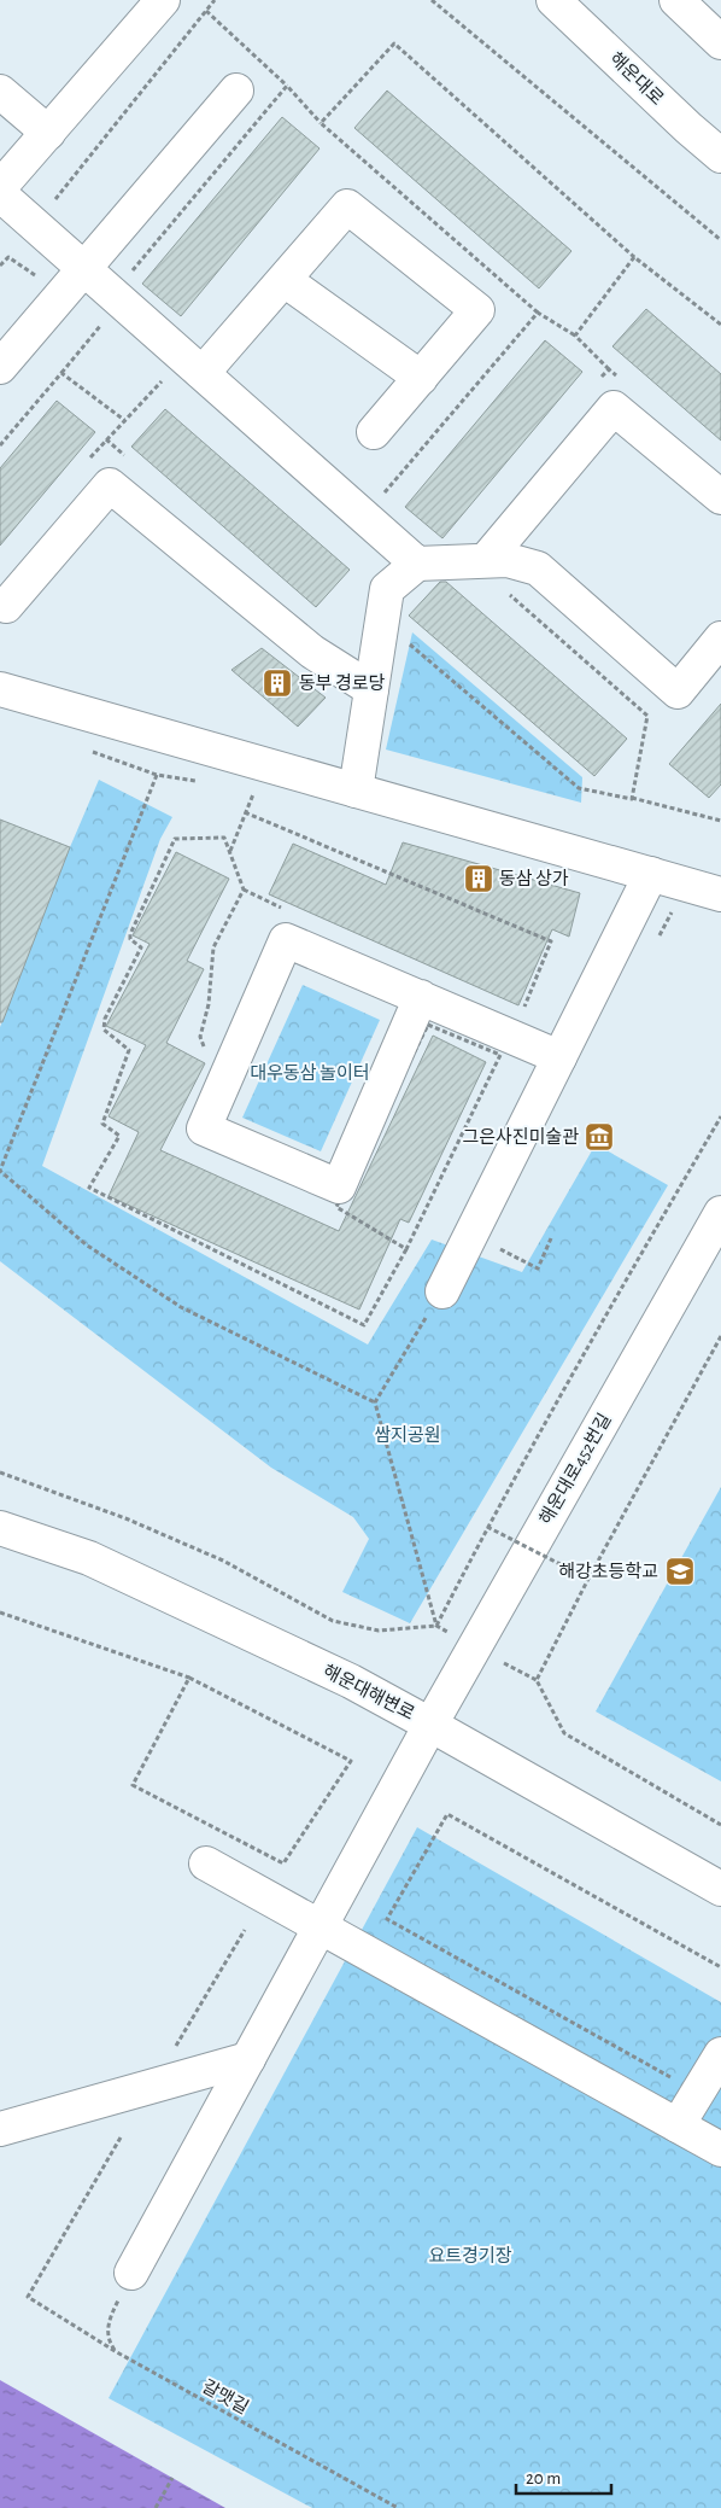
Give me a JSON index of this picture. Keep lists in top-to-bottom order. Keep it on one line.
{"streets":{"street":["해운대로","해운대로452번길","해운대해변로"],"path":["갈맷길"]},"crossings":[["해운대로452번길","해운대해변로"]],"parks":["대우동삼 놀이터","쌈지공원","요트경기장"],"places":{"building":["동부 경로당","동삼 상가"],"museum":["그은사진미술관"],"school or university":["해강초등학교"]},"scale_bar":"20 m"}
